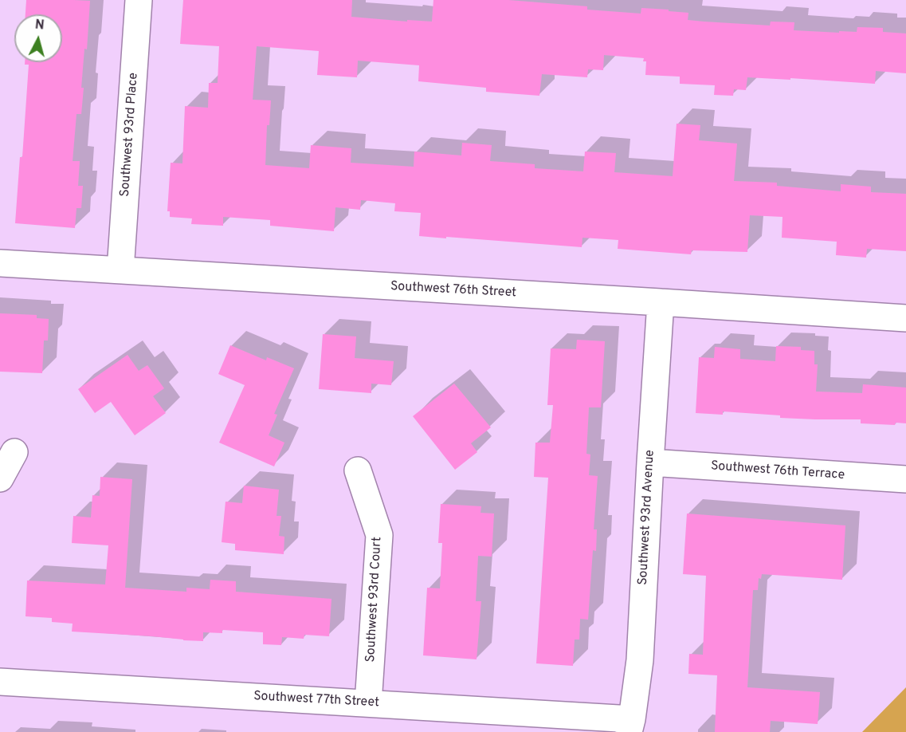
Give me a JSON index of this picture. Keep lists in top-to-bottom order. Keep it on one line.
{"streets":{"street":["Southwest 93rd Place","Southwest 76th Street","Southwest 76th Terrace","Southwest 93rd Avenue","Southwest 93rd Court","Southwest 77th Street"]},"crossings":[["Southwest 93rd Place","Southwest 76th Street"],["Southwest 76th Street","Southwest 93rd Avenue"],["Southwest 76th Terrace","Southwest 93rd Avenue"],["Southwest 93rd Avenue","Southwest 77th Street"],["Southwest 93rd Court","Southwest 77th Street"]],"north":"top"}
